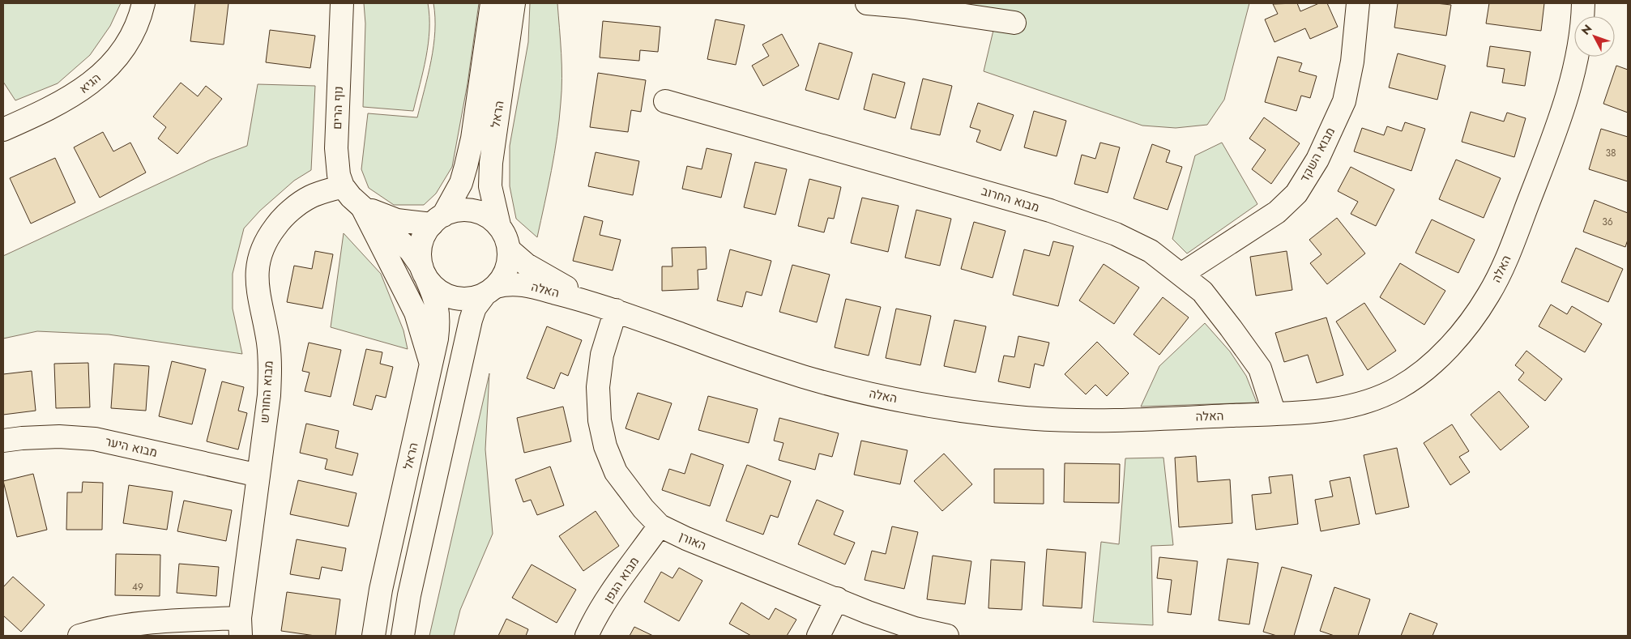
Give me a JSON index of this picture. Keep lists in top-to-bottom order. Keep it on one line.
{"streets":{"street":["הגיא","נוף הרים","הראל","מבוא השקד","מבוא החרוב","האלה","מבוא החורש","מבוא היער","האורן","מבוא הגפן"]},"crossings":[["נוף הרים","הראל"],["נוף הרים","האלה"],["נוף הרים","מבוא החורש"],["הראל","האלה"],["מבוא השקד","מבוא החרוב"],["מבוא החרוב","האלה"],["האלה","האורן"],["מבוא החורש","מבוא היער"],["האורן","מבוא הגפן"]],"house_numbers":["38","36","49"],"north":"top left"}
